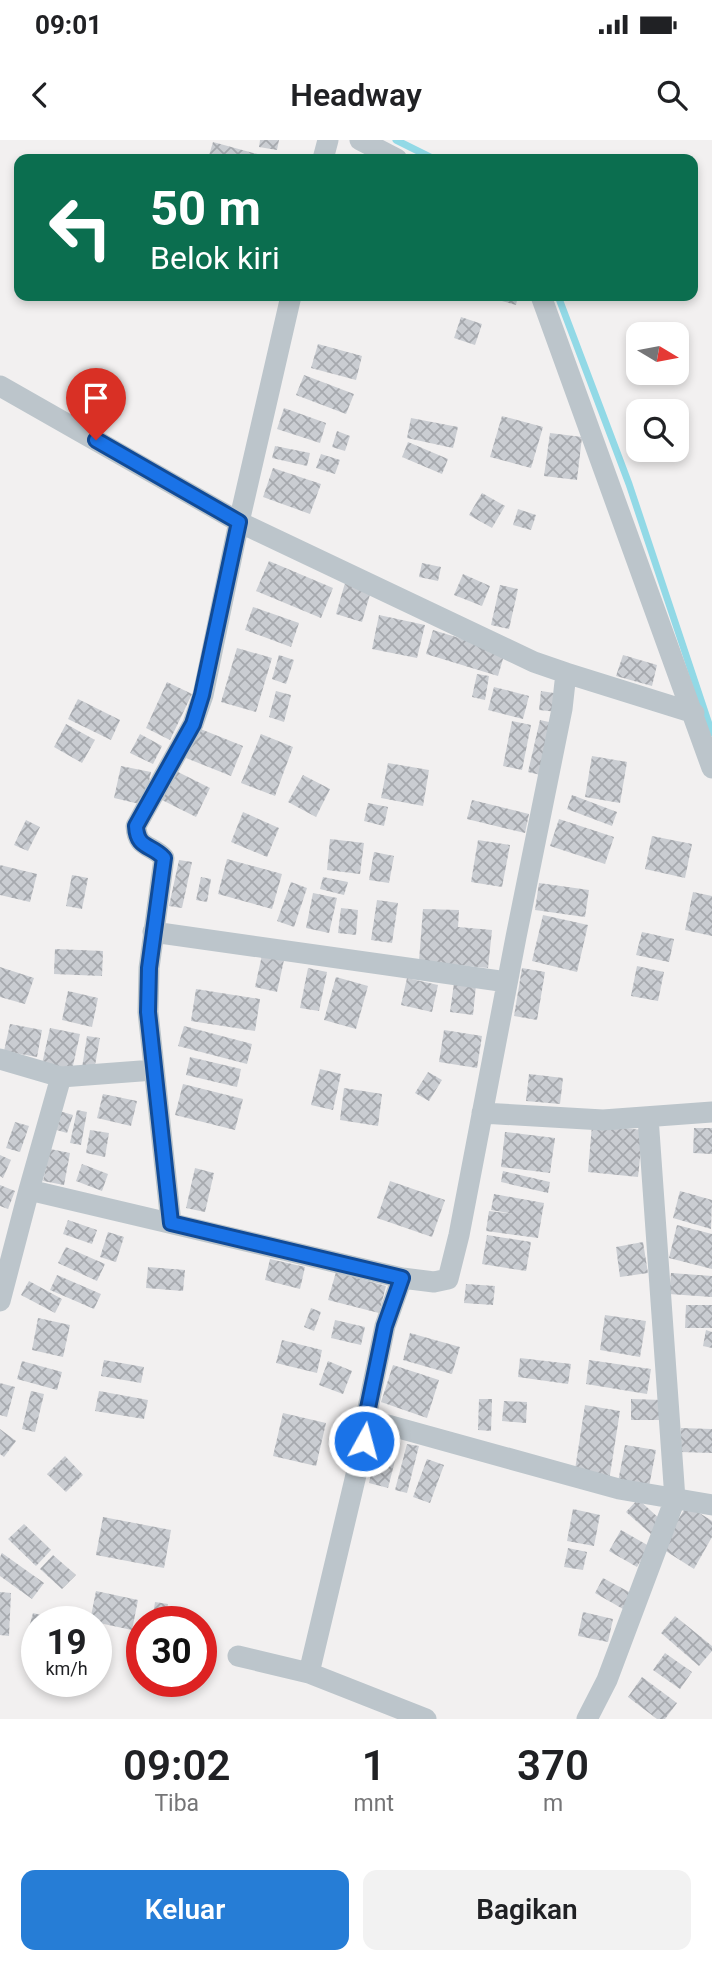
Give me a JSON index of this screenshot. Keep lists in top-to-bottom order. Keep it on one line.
{"north":"right","page":{"status":"09:01","header":"Headway","turn":["50 m","Belok kiri"],"speed":"19 km/h","limit":"30","eta":["09:02","Tiba","1","mnt","370","m"],"buttons":["Keluar","Bagikan"]}}
